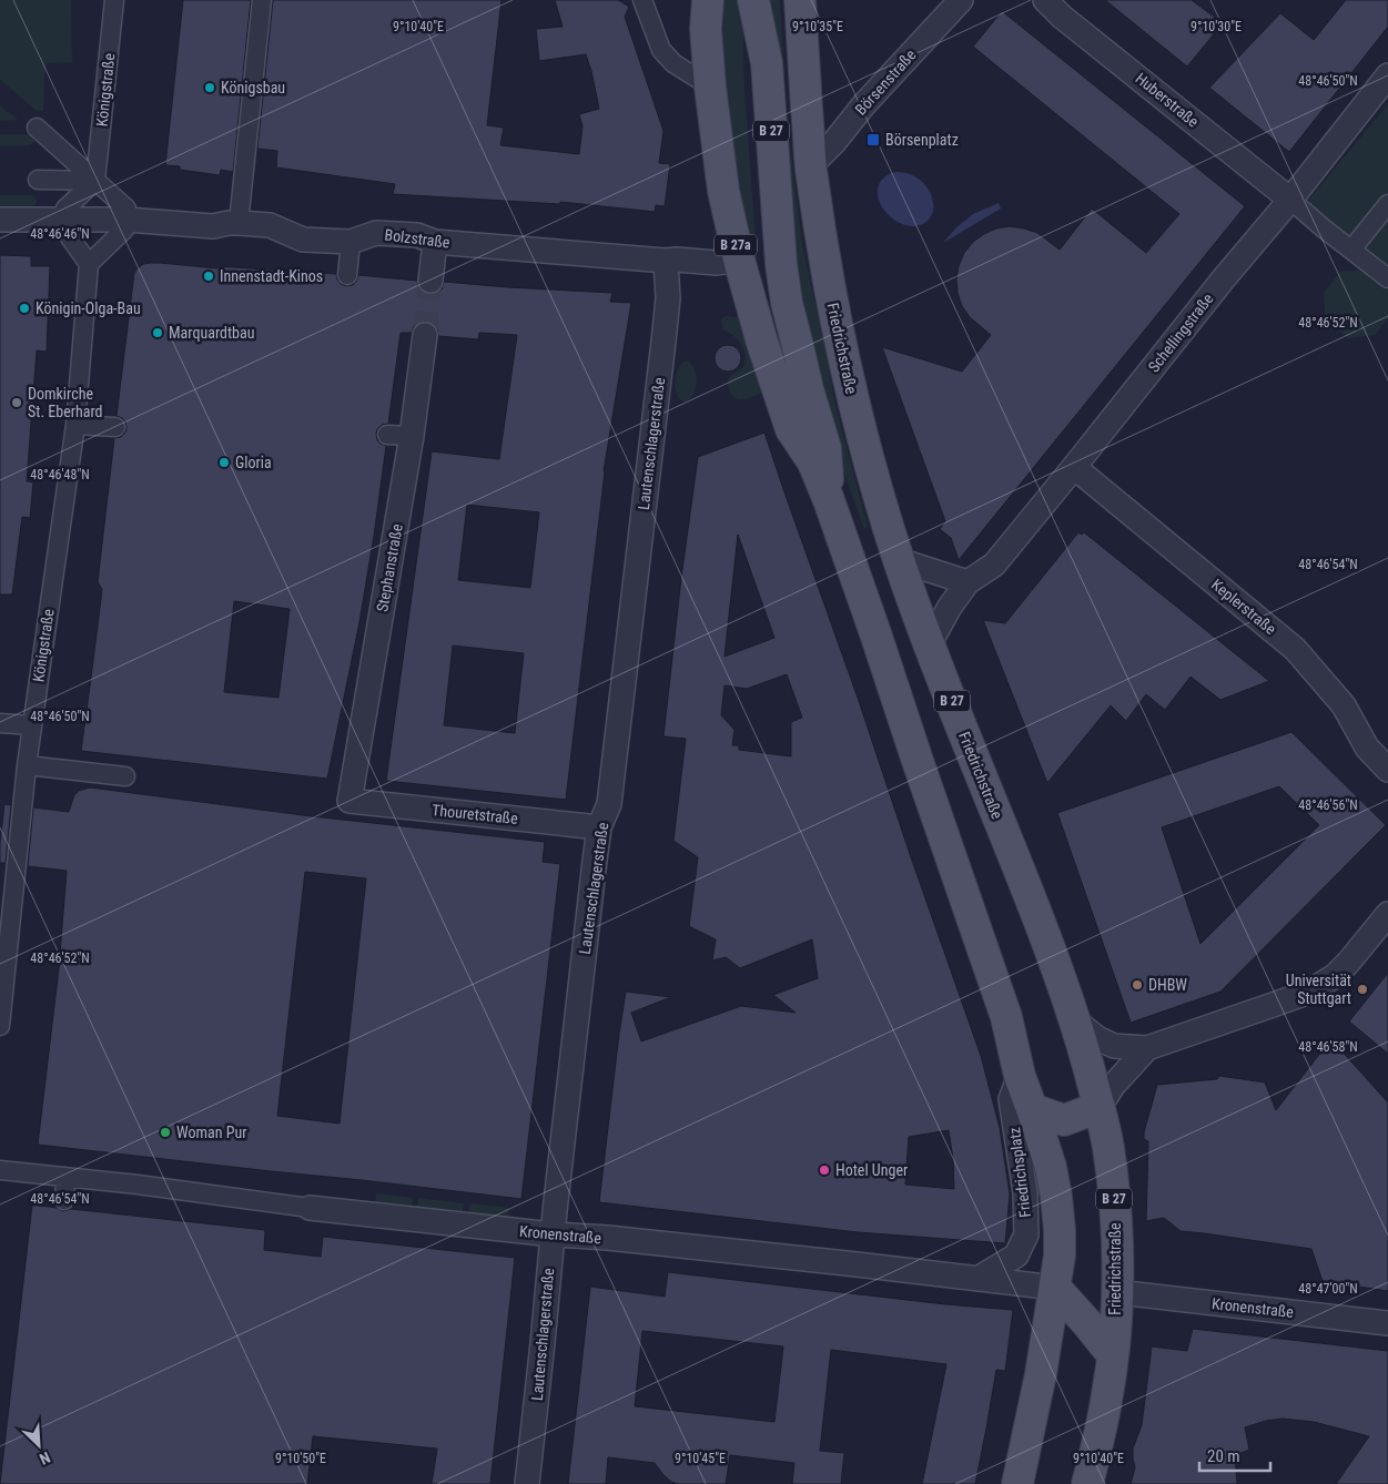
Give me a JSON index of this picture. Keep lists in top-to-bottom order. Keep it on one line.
{"streets":{"main road":["B 27","B 27a","Friedrichstraße"],"street":["Börsenstraße","Königstraße","Huberstraße","Bolzstraße","Schellingstraße","Lautenschlagerstraße","Stephanstraße","Keplerstraße","Thouretstraße","Friedrichsplatz","Kronenstraße"]},"crossings":[["Börsenstraße","Friedrichstraße"],["Huberstraße","Schellingstraße"],["B 27","B 27a"],["B 27","Friedrichsplatz"],["B 27","Kronenstraße"],["Bolzstraße","B 27a"],["Bolzstraße","Lautenschlagerstraße"],["Schellingstraße","Friedrichstraße"],["Schellingstraße","Keplerstraße"],["Friedrichstraße","Kronenstraße"],["Lautenschlagerstraße","Thouretstraße"],["Lautenschlagerstraße","Kronenstraße"],["Stephanstraße","Thouretstraße"],["Friedrichsplatz","Kronenstraße"]],"places":{"other":["Königsbau","Innenstadt-Kinos","Königin-Olga-Bau","Marquardtbau","Domkirche St. Eberhard","Gloria","DHBW","Universität Stuttgart","Woman Pur","Hotel Unger"],"transit":["Börsenplatz"]},"scale_bar":"20 m","north":"bottom right","coordinates":["9°10'40\"E","9°10'35\"E","9°10'30\"E","48°46'50\"N","48°46'46\"N","48°46'52\"N","48°46'48\"N","48°46'54\"N","48°46'56\"N","48°46'58\"N","48°47'00\"N","9°10'50\"E","9°10'45\"E"]}
